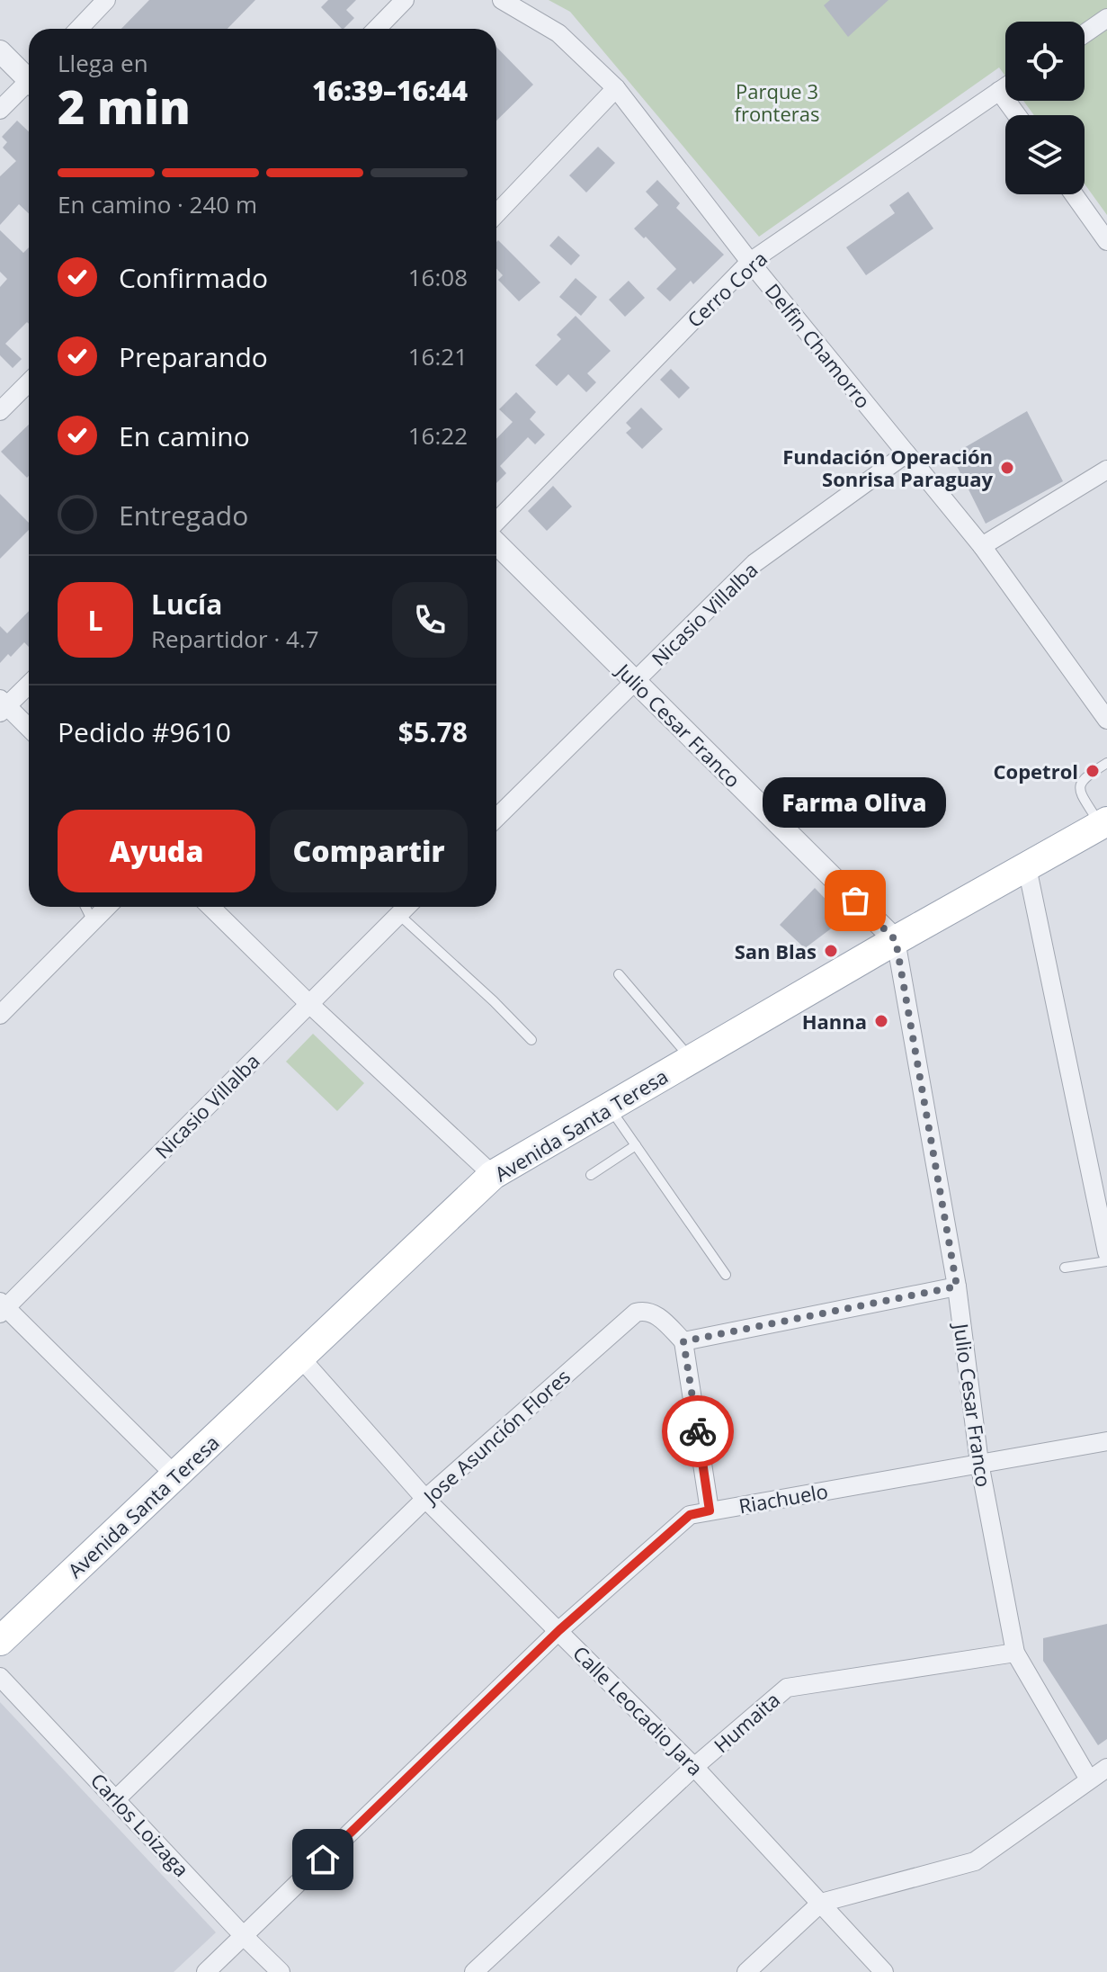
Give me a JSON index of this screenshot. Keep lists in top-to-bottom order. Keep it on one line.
{"streets":{"main road":["Avenida Santa Teresa"],"street":["Cerro Cora","Delfin Chamorro","Nicasio Villalba","Julio Cesar Franco","Jose Asunción Flores","Riachuelo","Calle Leocadio Jara","Humaita","Carlos Loizaga"]},"crossings":[["Cerro Cora","Delfin Chamorro"],["Delfin Chamorro","Nicasio Villalba"],["Nicasio Villalba","Julio Cesar Franco"],["Julio Cesar Franco","Avenida Santa Teresa"],["Julio Cesar Franco","Riachuelo"],["Julio Cesar Franco","Humaita"],["Avenida Santa Teresa","Calle Leocadio Jara"],["Jose Asunción Flores","Calle Leocadio Jara"],["Jose Asunción Flores","Carlos Loizaga"],["Riachuelo","Calle Leocadio Jara"],["Riachuelo","Carlos Loizaga"],["Calle Leocadio Jara","Humaita"]],"parks":["Parque 3 fronteras"],"places":["Fundación Operación Sonrisa Paraguay","Copetrol","Farma Oliva","San Blas","Hanna"],"page":{"heading":["2 min","Llega en","16:39–16:44"],"panel":["Lucía","Repartidor · 4.7","Pedido #9610","$5.78"],"bar":"En camino · 240 m","list":[["Confirmado","16:08"],["Preparando","16:21"],["En camino","16:22"],"Entregado"],"round":"L","bubble":"Farma Oliva","buttons":["Ayuda","Compartir"]}}
